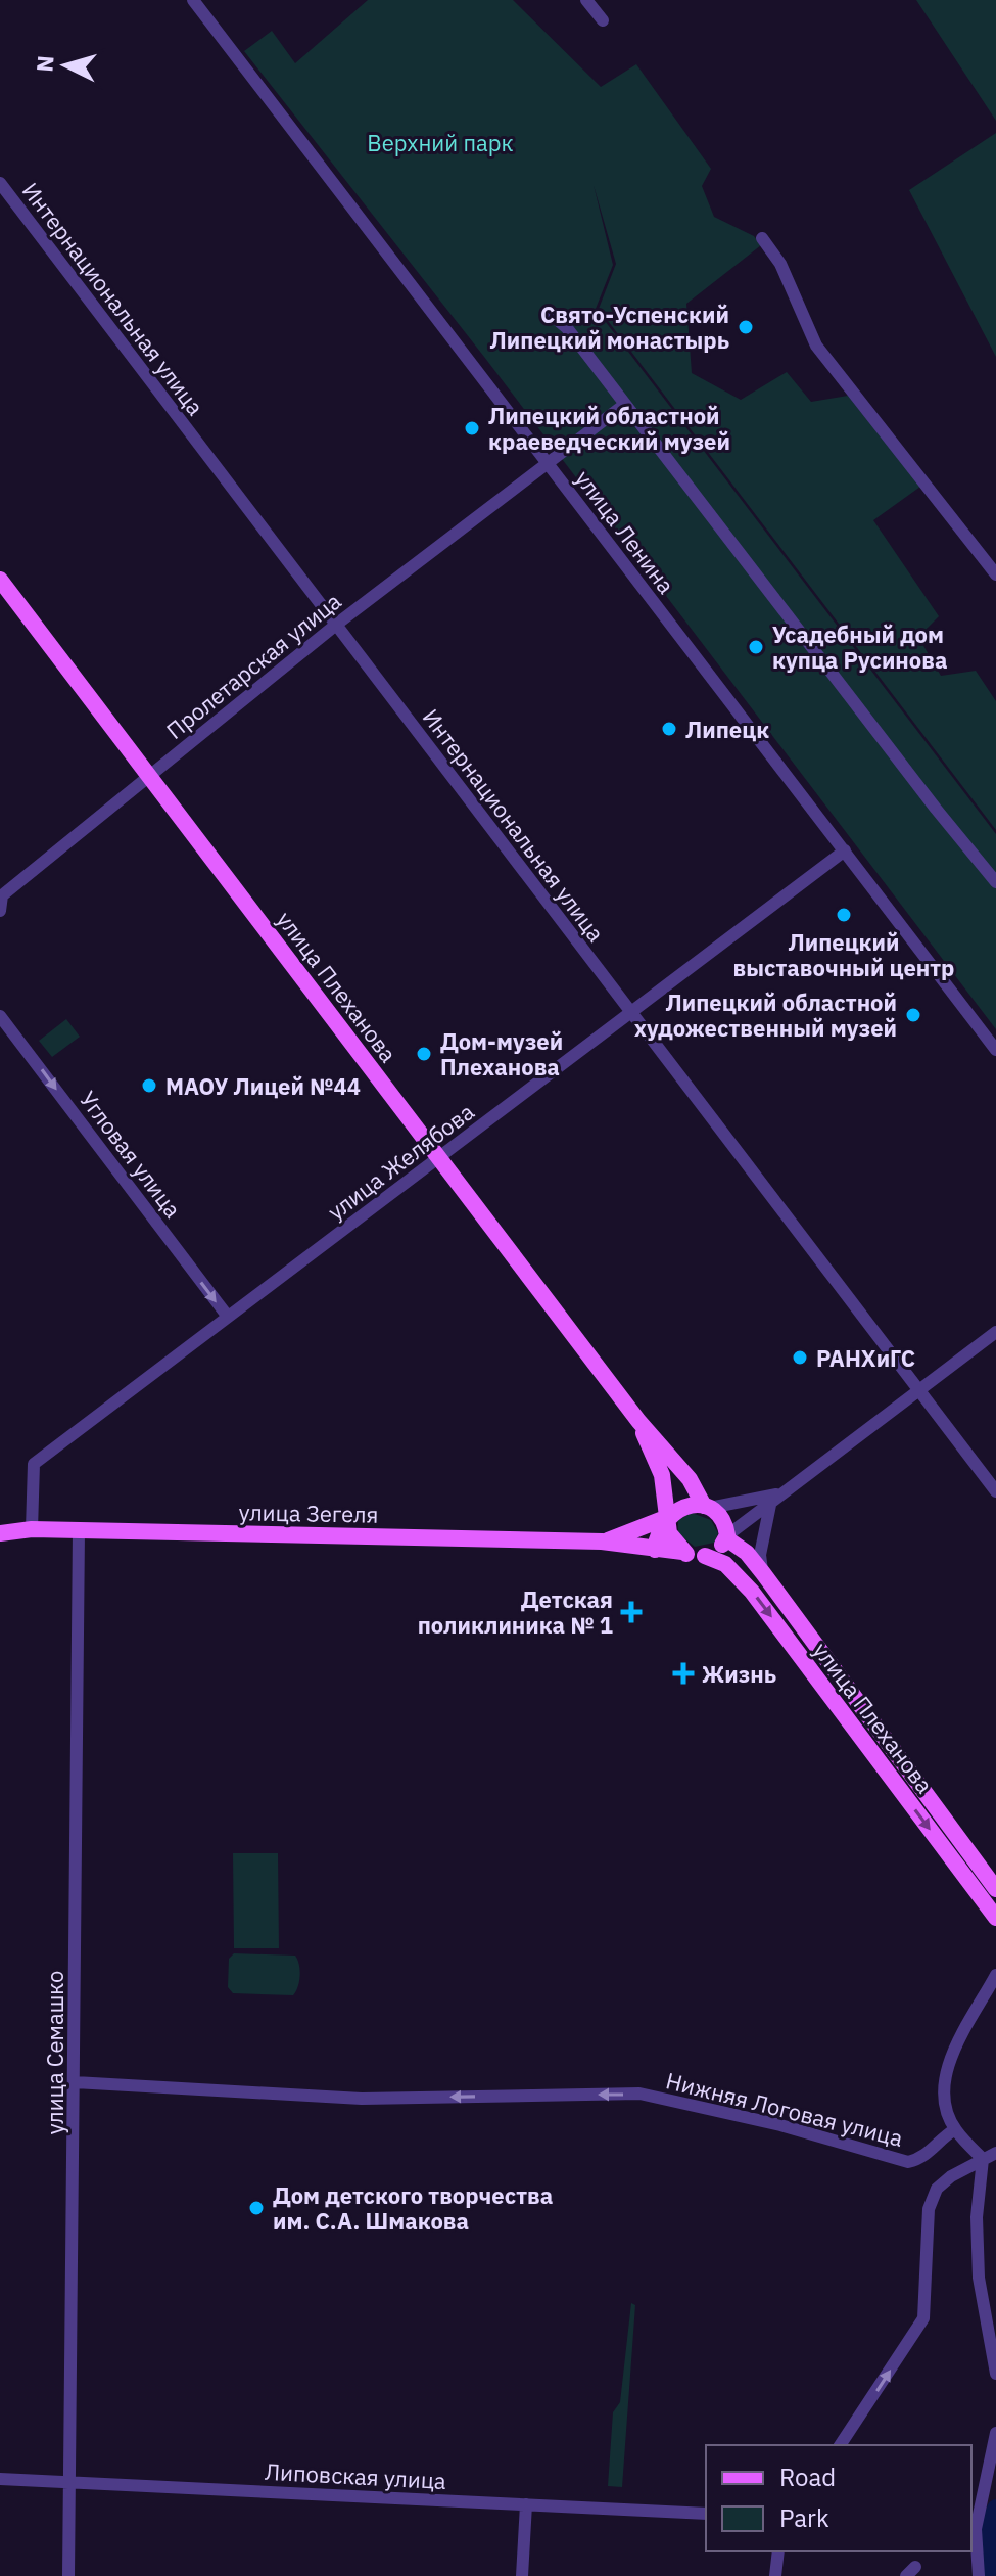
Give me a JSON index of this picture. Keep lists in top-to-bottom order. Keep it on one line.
{"streets":{"main road":["улица Плеханова","улица Зегеля"],"street":["Интернациональная улица","улица Ленина","Пролетарская улица","Угловая улица","улица Желябова","улица Семашко","Нижняя Логовая улица","Липовская улица"]},"crossings":[["Интернациональная улица","Пролетарская улица"],["Интернациональная улица","улица Желябова"],["улица Ленина","Пролетарская улица"],["улица Ленина","улица Желябова"],["Пролетарская улица","улица Плеханова"],["улица Плеханова","улица Желябова"],["улица Плеханова","улица Зегеля"],["Угловая улица","улица Желябова"],["улица Желябова","улица Зегеля"],["улица Зегеля","улица Семашко"],["улица Семашко","Нижняя Логовая улица"],["улица Семашко","Липовская улица"]],"one_way":["Угловая улица","Нижняя Логовая улица"],"parks":["Верхний парк"],"places":{"other":["Свято-Успенский Липецкий монастырь","Липецкий областной краеведческий музей","Усадебный дом купца Русинова","Липецк","Липецкий выставочный центр","Липецкий областной художественный музей","Дом-музей Плеханова","МАОУ Лицей №44","РАНХиГС","Дом детского творчества им. С.А. Шмакова"],"health":["Детская поликлиника № 1","Жизнь"]},"legend":["Road","Park"],"north":"left"}
